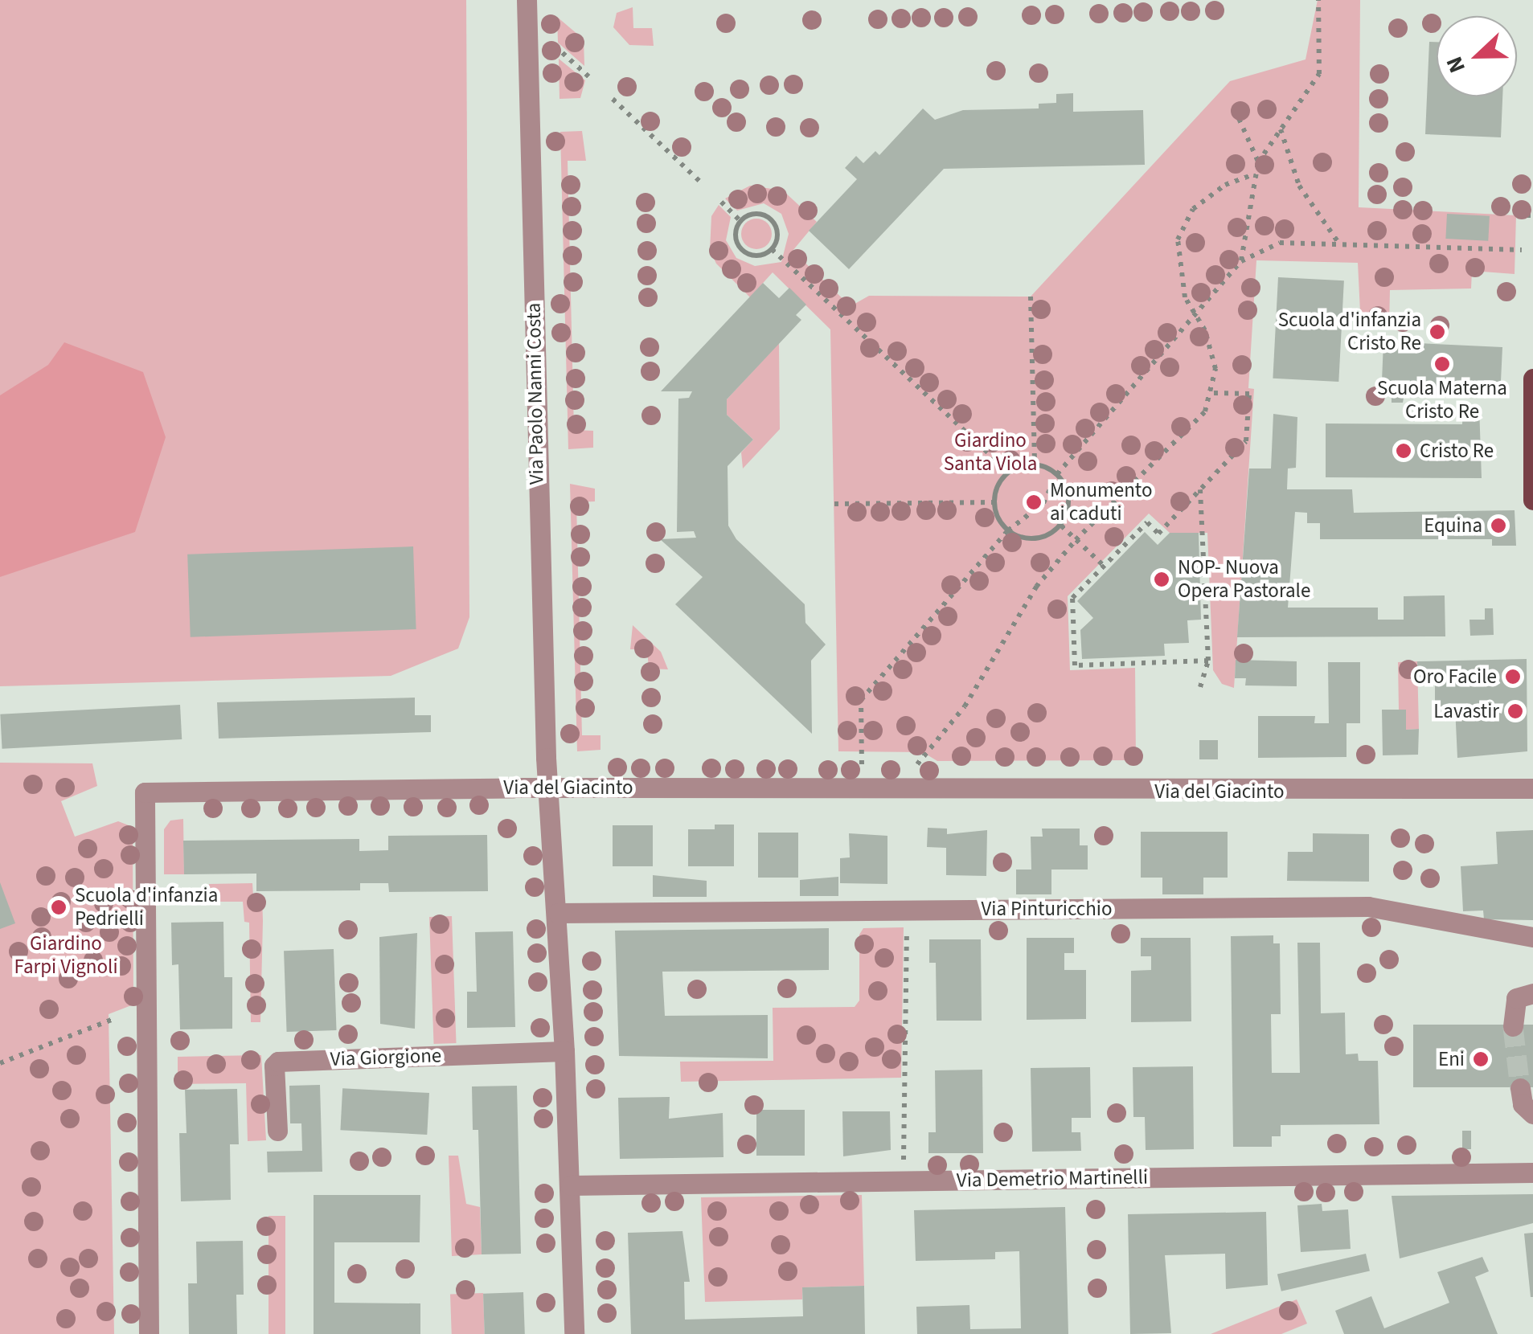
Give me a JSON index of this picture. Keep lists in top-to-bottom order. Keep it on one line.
{"streets":{"street":["Via Paolo Nanni Costa","Via del Giacinto","Via Pinturicchio","Via Giorgione","Via Demetrio Martinelli"]},"crossings":[["Via Paolo Nanni Costa","Via del Giacinto"]],"parks":["Giardino Santa Viola","Giardino Farpi Vignoli"],"places":["Scuola d'infanzia Cristo Re","Scuola Materna Cristo Re","Cristo Re","Monumento ai caduti","Equina","NOP- Nuova Opera Pastorale","Oro Facile","Lavastir","Scuola d'infanzia Pedrielli","Eni"],"north":"left"}
